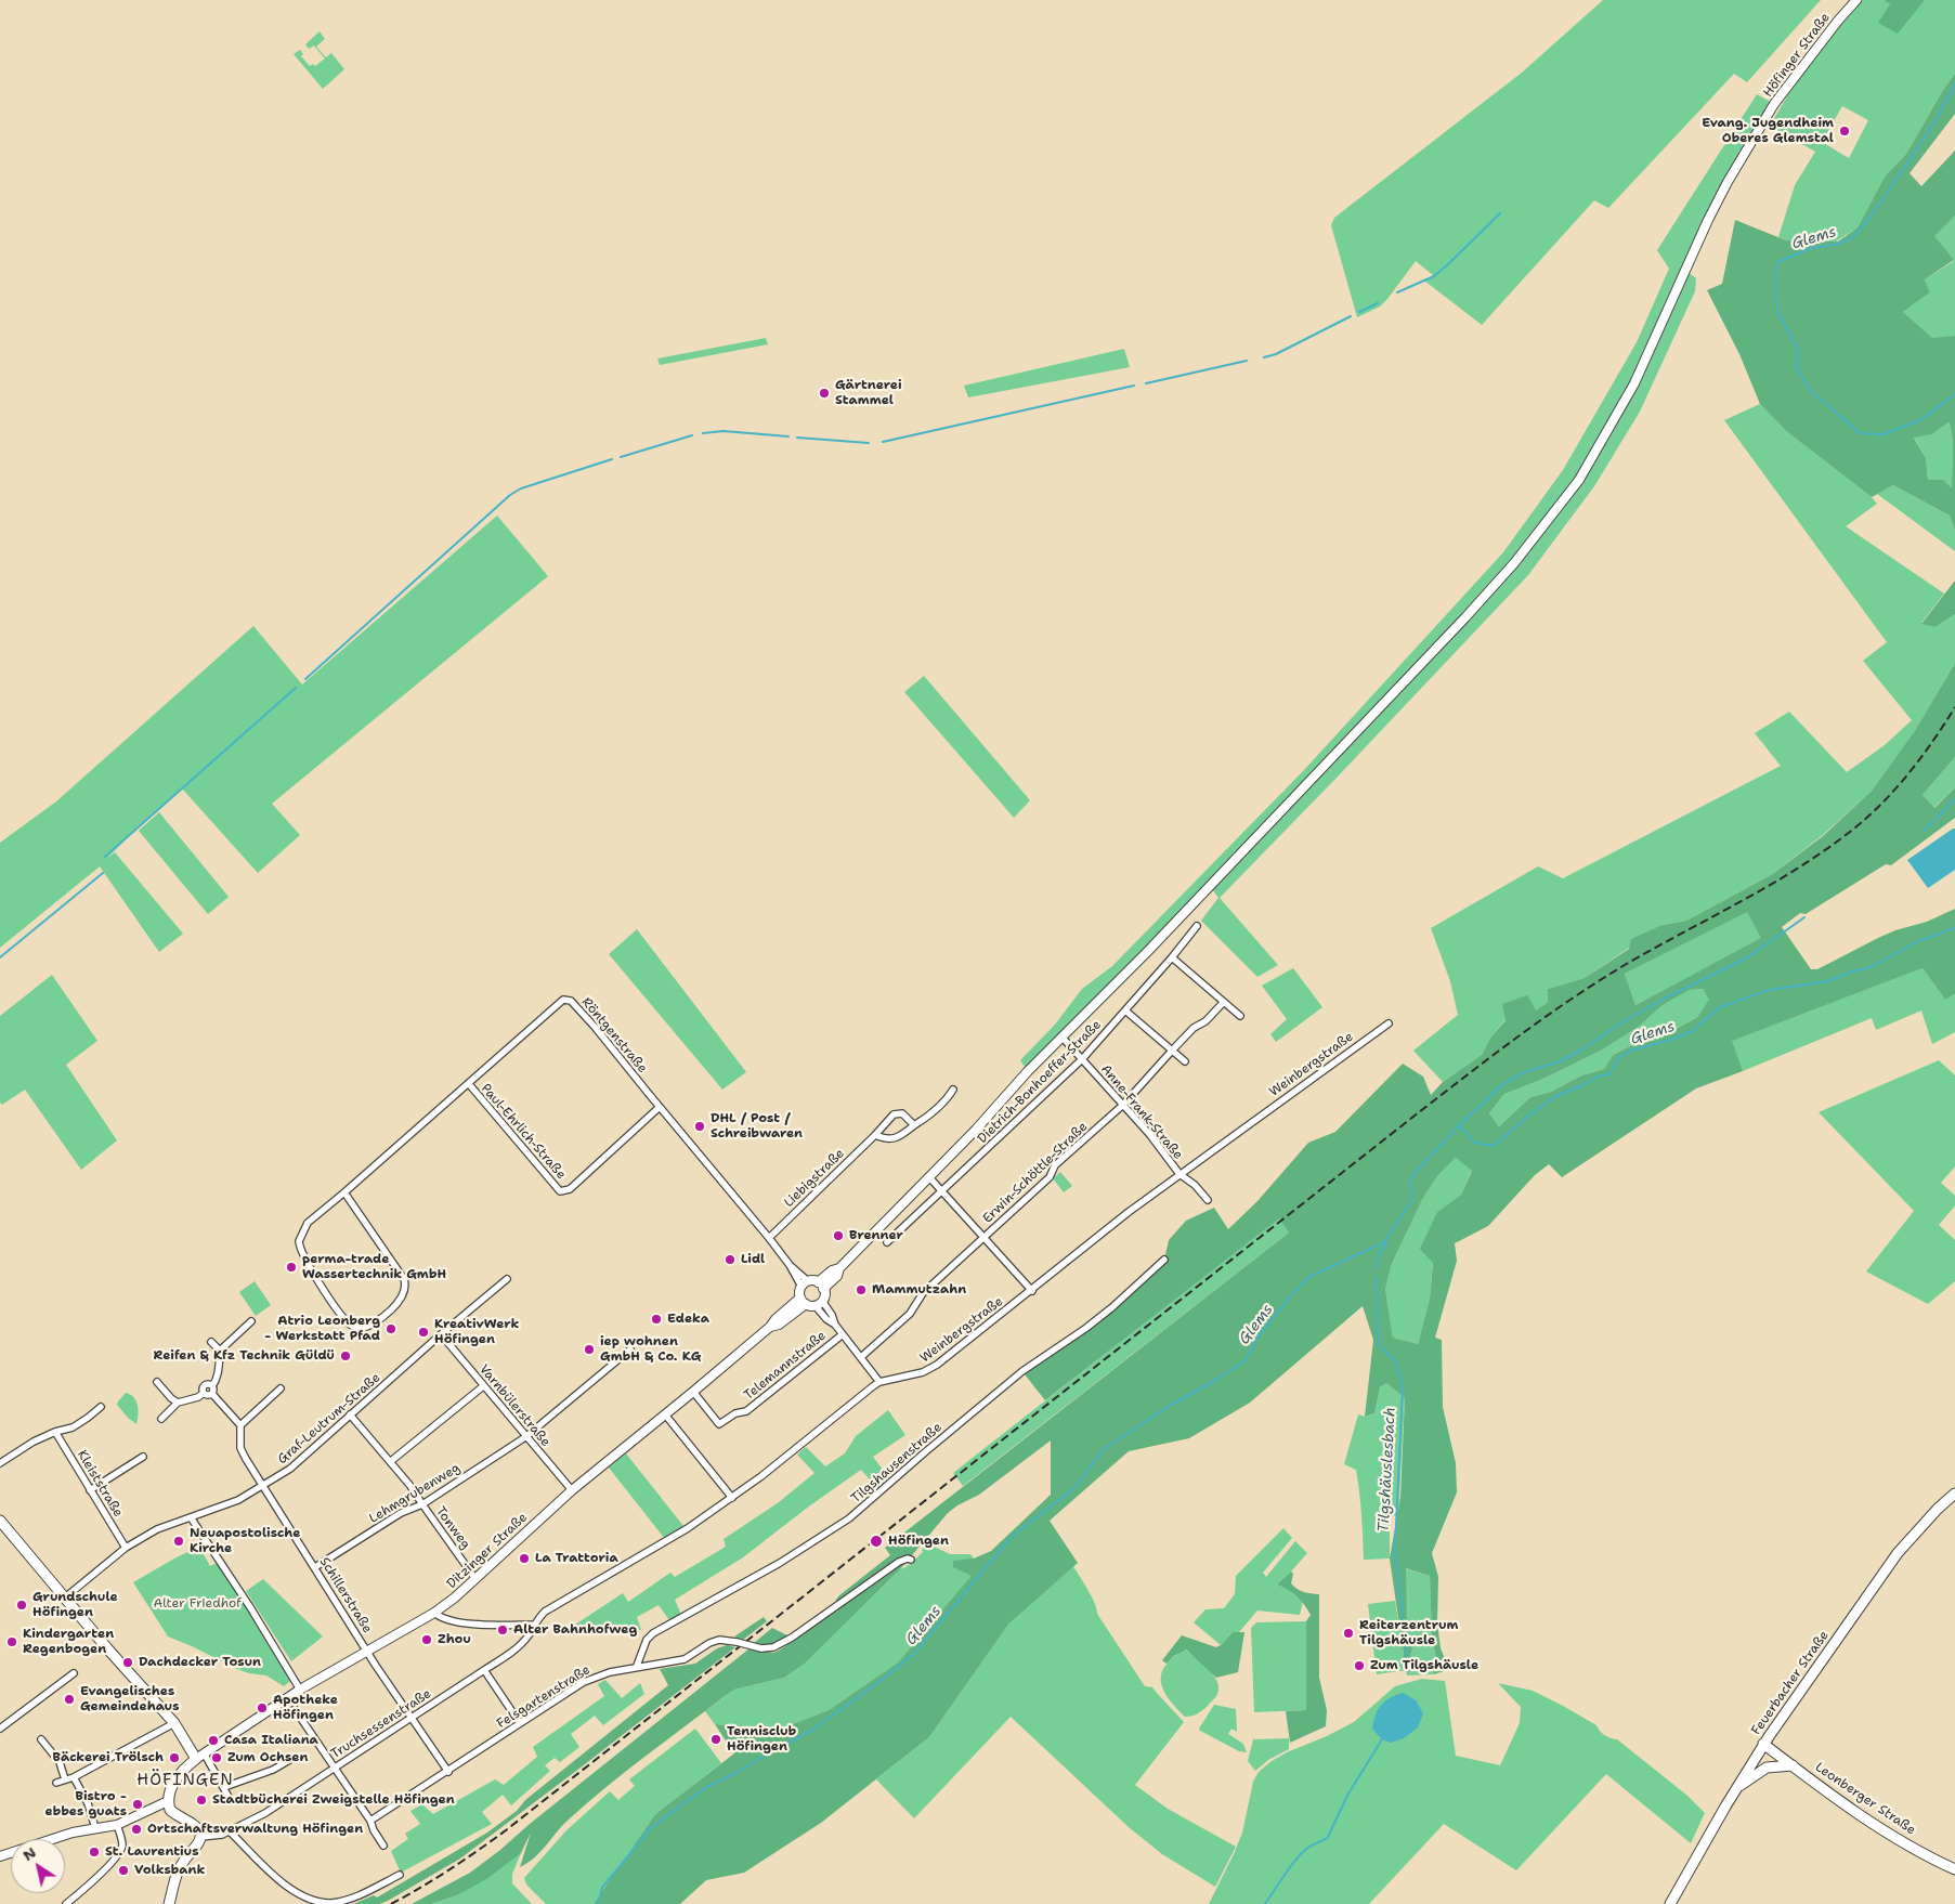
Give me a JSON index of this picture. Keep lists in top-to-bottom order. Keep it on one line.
{"streets":{"main road":["Feuerbacher Straße","Leonberger Straße"],"street":["Höfinger Straße","Röntgenstraße","Weinbergstraße","Dietrich-Bonhoeffer-Straße","Anne-Frank-Straße","Paul-Ehrlich-Straße","Erwin-Schöttle-Straße","Liebigstraße","Telemannstraße","Varnbülerstraße","Graf-Leutrum-Straße","Tilgshausenstraße","Kleiststraße","Lehmgrubenweg","Tonweg","Ditzinger Straße","Schillerstraße","Felsgartenstraße","Truchsessenstraße"]},"crossings":[["Höfinger Straße","Anne-Frank-Straße"],["Röntgenstraße","Paul-Ehrlich-Straße"],["Röntgenstraße","Liebigstraße"],["Weinbergstraße","Anne-Frank-Straße"],["Weinbergstraße","Truchsessenstraße"],["Dietrich-Bonhoeffer-Straße","Anne-Frank-Straße"],["Anne-Frank-Straße","Erwin-Schöttle-Straße"],["Telemannstraße","Ditzinger Straße"],["Varnbülerstraße","Graf-Leutrum-Straße"],["Varnbülerstraße","Lehmgrubenweg"],["Varnbülerstraße","Ditzinger Straße"],["Graf-Leutrum-Straße","Kleiststraße"],["Graf-Leutrum-Straße","Tonweg"],["Graf-Leutrum-Straße","Schillerstraße"],["Tilgshausenstraße","Felsgartenstraße"],["Lehmgrubenweg","Tonweg"],["Lehmgrubenweg","Schillerstraße"],["Tonweg","Ditzinger Straße"],["Ditzinger Straße","Schillerstraße"],["Schillerstraße","Felsgartenstraße"],["Schillerstraße","Truchsessenstraße"],["Feuerbacher Straße","Leonberger Straße"]],"districts":["HÖFINGEN"],"water":["Glems","Tilgshäuslesbach"],"parks":["Alter Friedhof"],"places":["Evang. Jugendheim Oberes Glemstal","Gärtnerei Stammel","DHL / Post / Schreibwaren","Brenner","Lidl","perma-trade Wassertechnik GmbH","Mammutzahn","Edeka","Atrio Leonberg - Werkstatt Pfad","KreativWerk Höfingen","iep wohnen GmbH & Co. KG","Reifen & Kfz Technik Güldü","Neuapostolische Kirche","Höfingen","La Trattoria","Grundschule Höfingen","Alter Bahnhofweg","Reiterzentrum Tilgshäusle","Zhou","Kindergarten Regenbogen","Dachdecker Tosun","Zum Tilgshäusle","Evangelisches Gemeindehaus","Apotheke Höfingen","Tennisclub Höfingen","Casa Italiana","Bäckerei Trölsch","Zum Ochsen","Stadtbücherei Zweigstelle Höfingen","Bistro - ebbes guats","Ortschaftsverwaltung Höfingen","St. Laurentius","Volksbank"],"north":"top left"}
